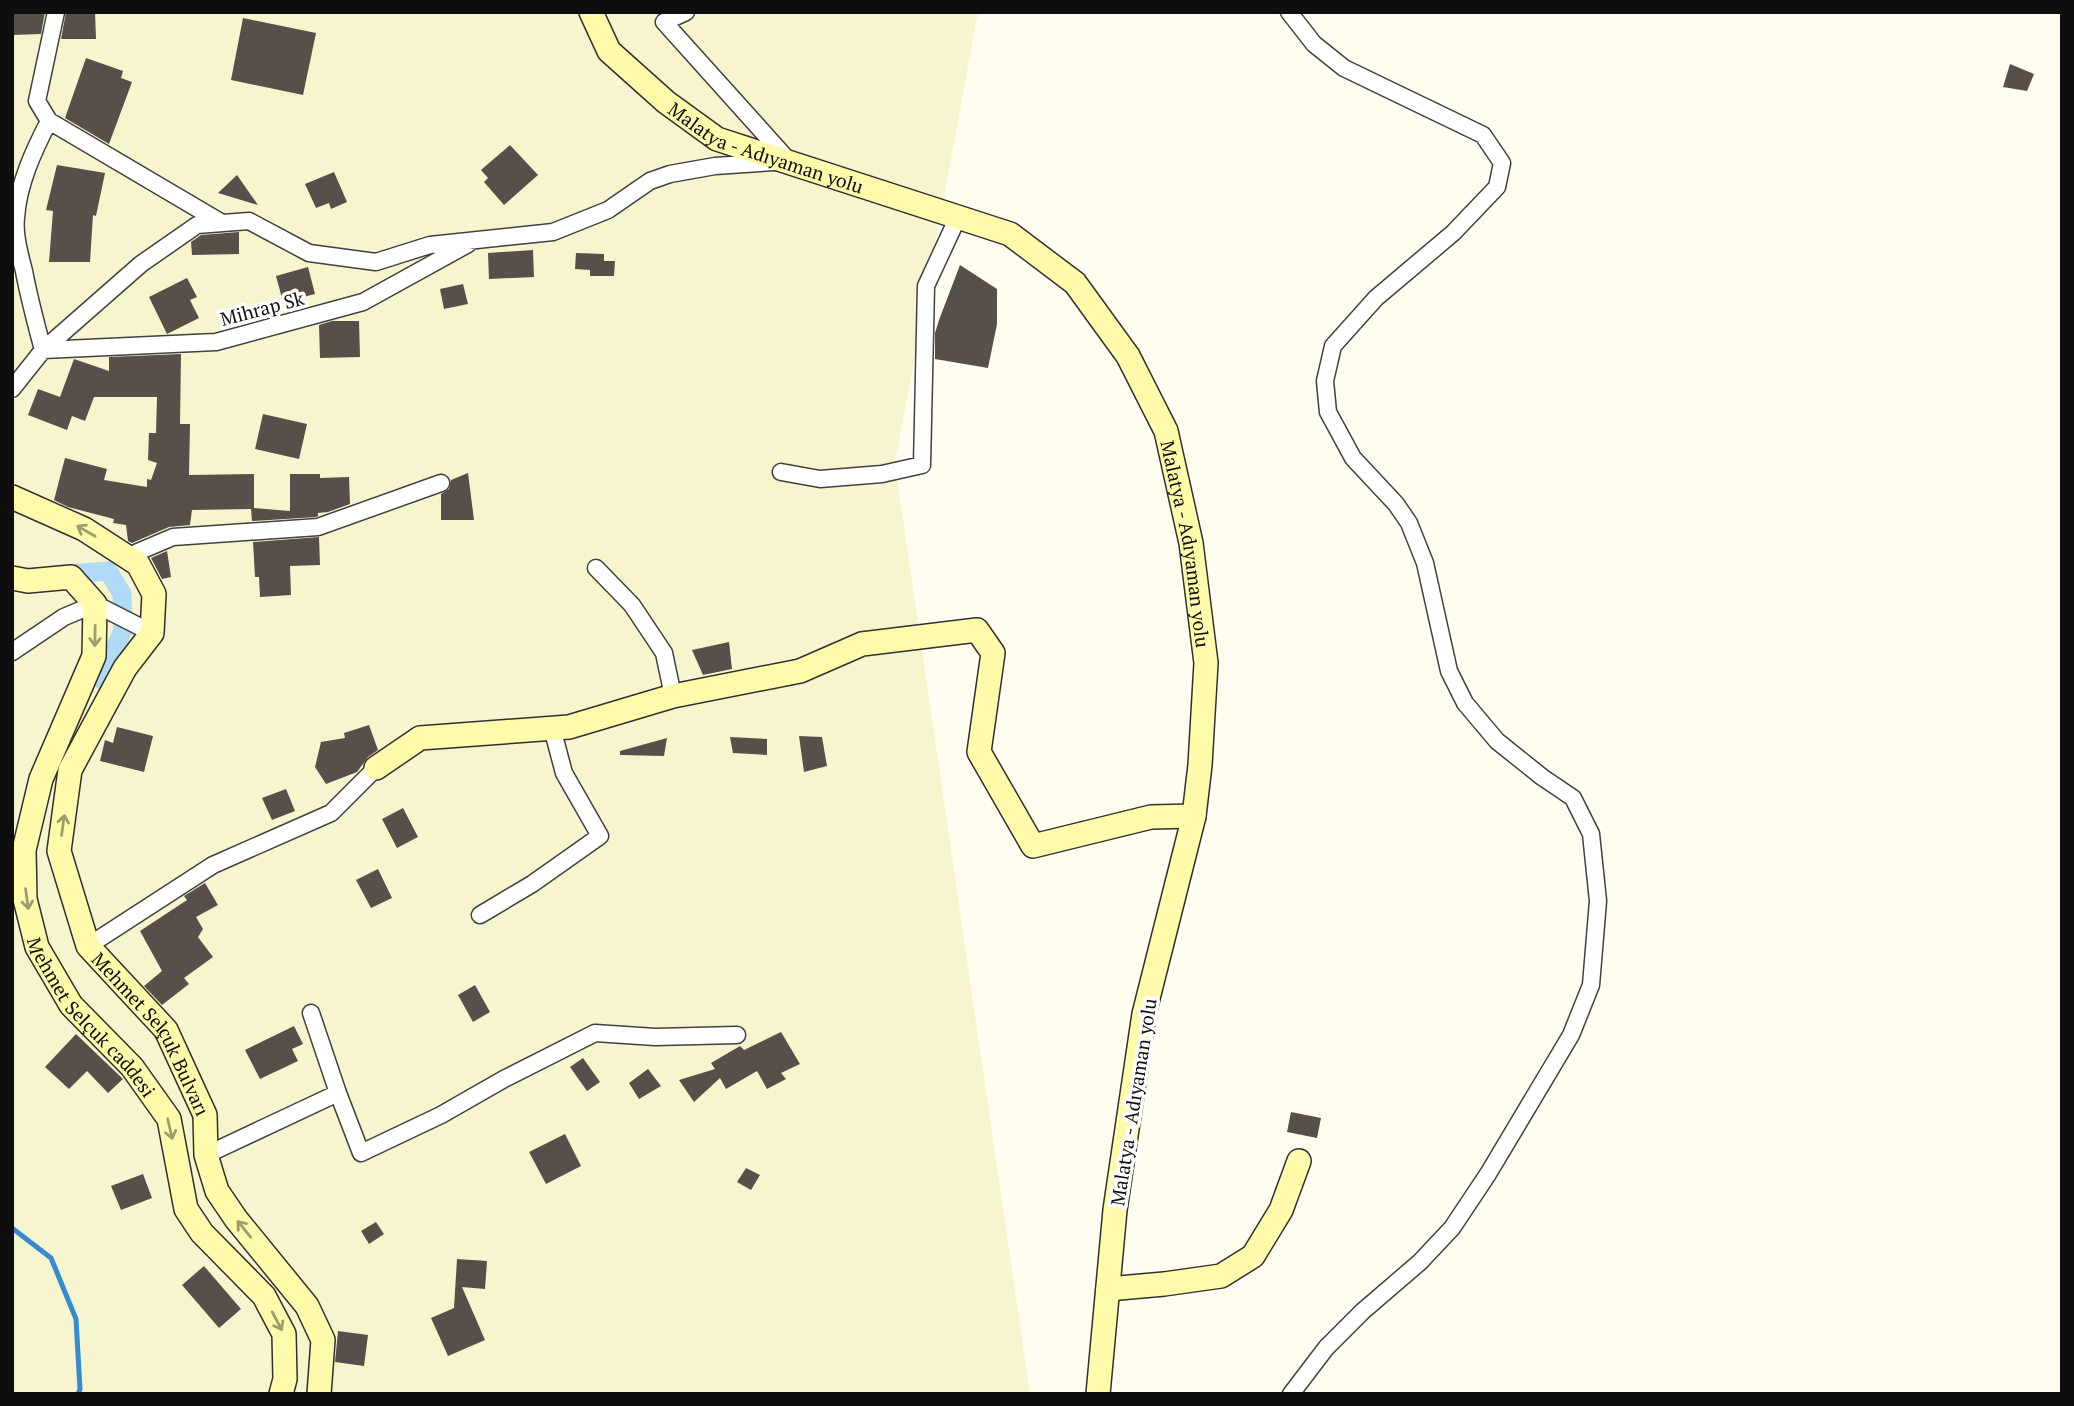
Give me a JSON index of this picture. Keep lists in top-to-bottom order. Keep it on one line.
{"streets":{"main road":["Malatya - Adıyaman yolu","Mehmet Selçuk caddesi","Mehmet Selçuk Bulvarı"],"street":["Mihrap Sk"]},"one_way":["Mehmet Selçuk caddesi","Mehmet Selçuk Bulvarı"]}
